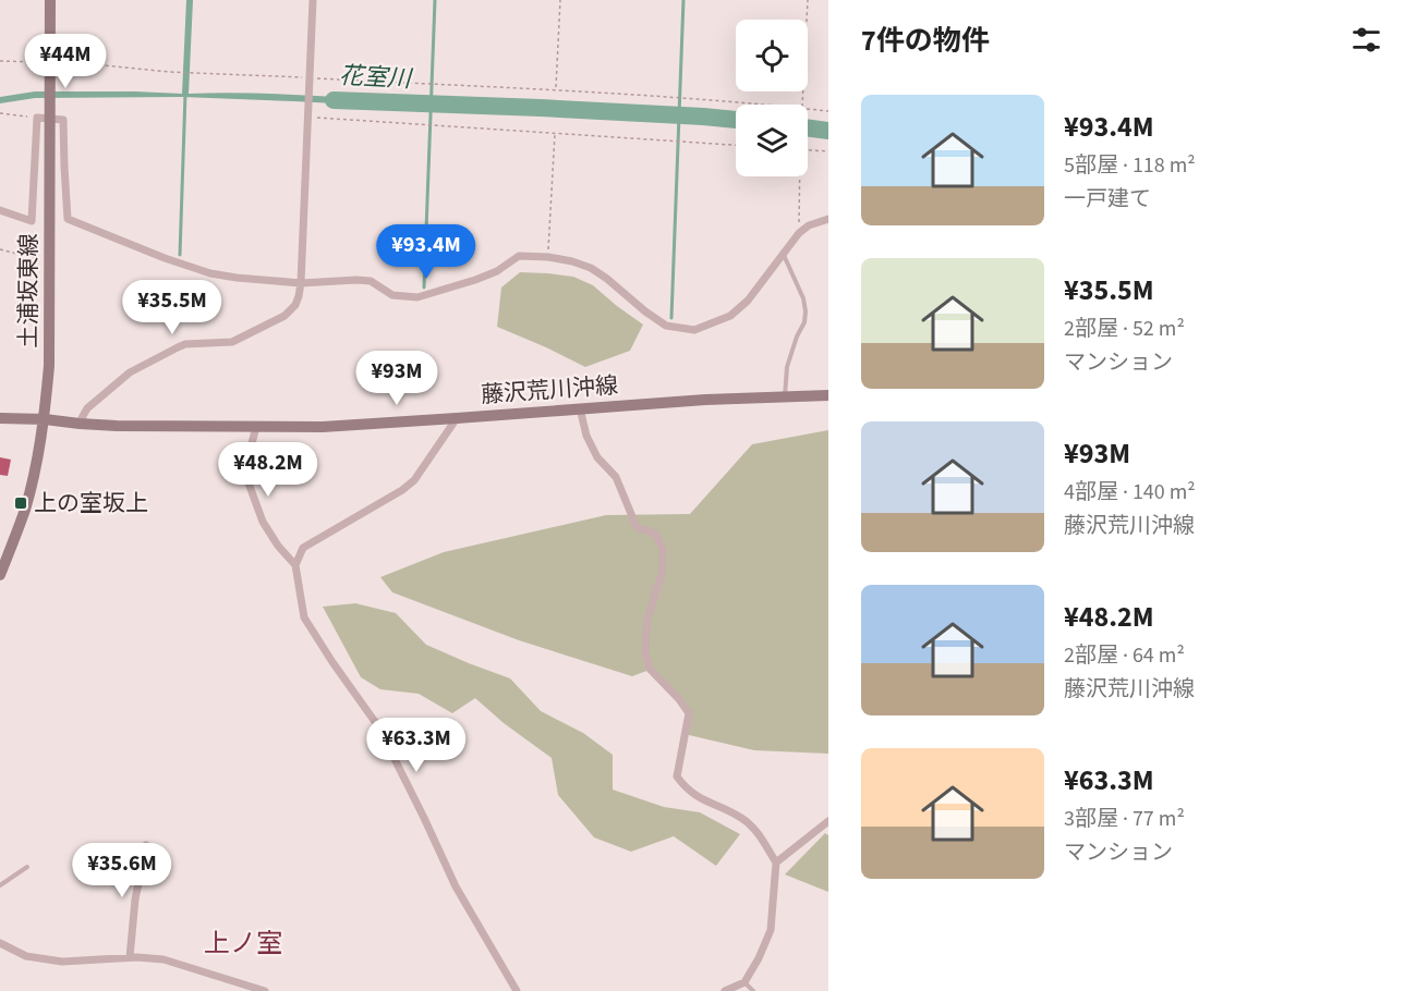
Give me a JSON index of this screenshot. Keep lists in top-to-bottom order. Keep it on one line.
{"streets":{"main road":["土浦坂東線","藤沢荒川沖線"]},"crossings":[["土浦坂東線","藤沢荒川沖線"]],"districts":["上ノ室"],"water":["花室川"],"places":{"transit":["上の室坂上"]},"page":{"heading":"7件の物件","price":["¥44M","¥93.4M","¥35.5M","¥93M","¥48.2M","¥63.3M","¥35.6M"],"list":[{"name":"¥93.4M","note":"5部屋 · 118 m² · 一戸建て"},{"name":"¥35.5M","note":"2部屋 · 52 m² · マンション"},{"name":"¥93M","note":"4部屋 · 140 m² · 藤沢荒川沖線"},{"name":"¥48.2M","note":"2部屋 · 64 m² · 藤沢荒川沖線"},{"name":"¥63.3M","note":"3部屋 · 77 m² · マンション"}]}}
